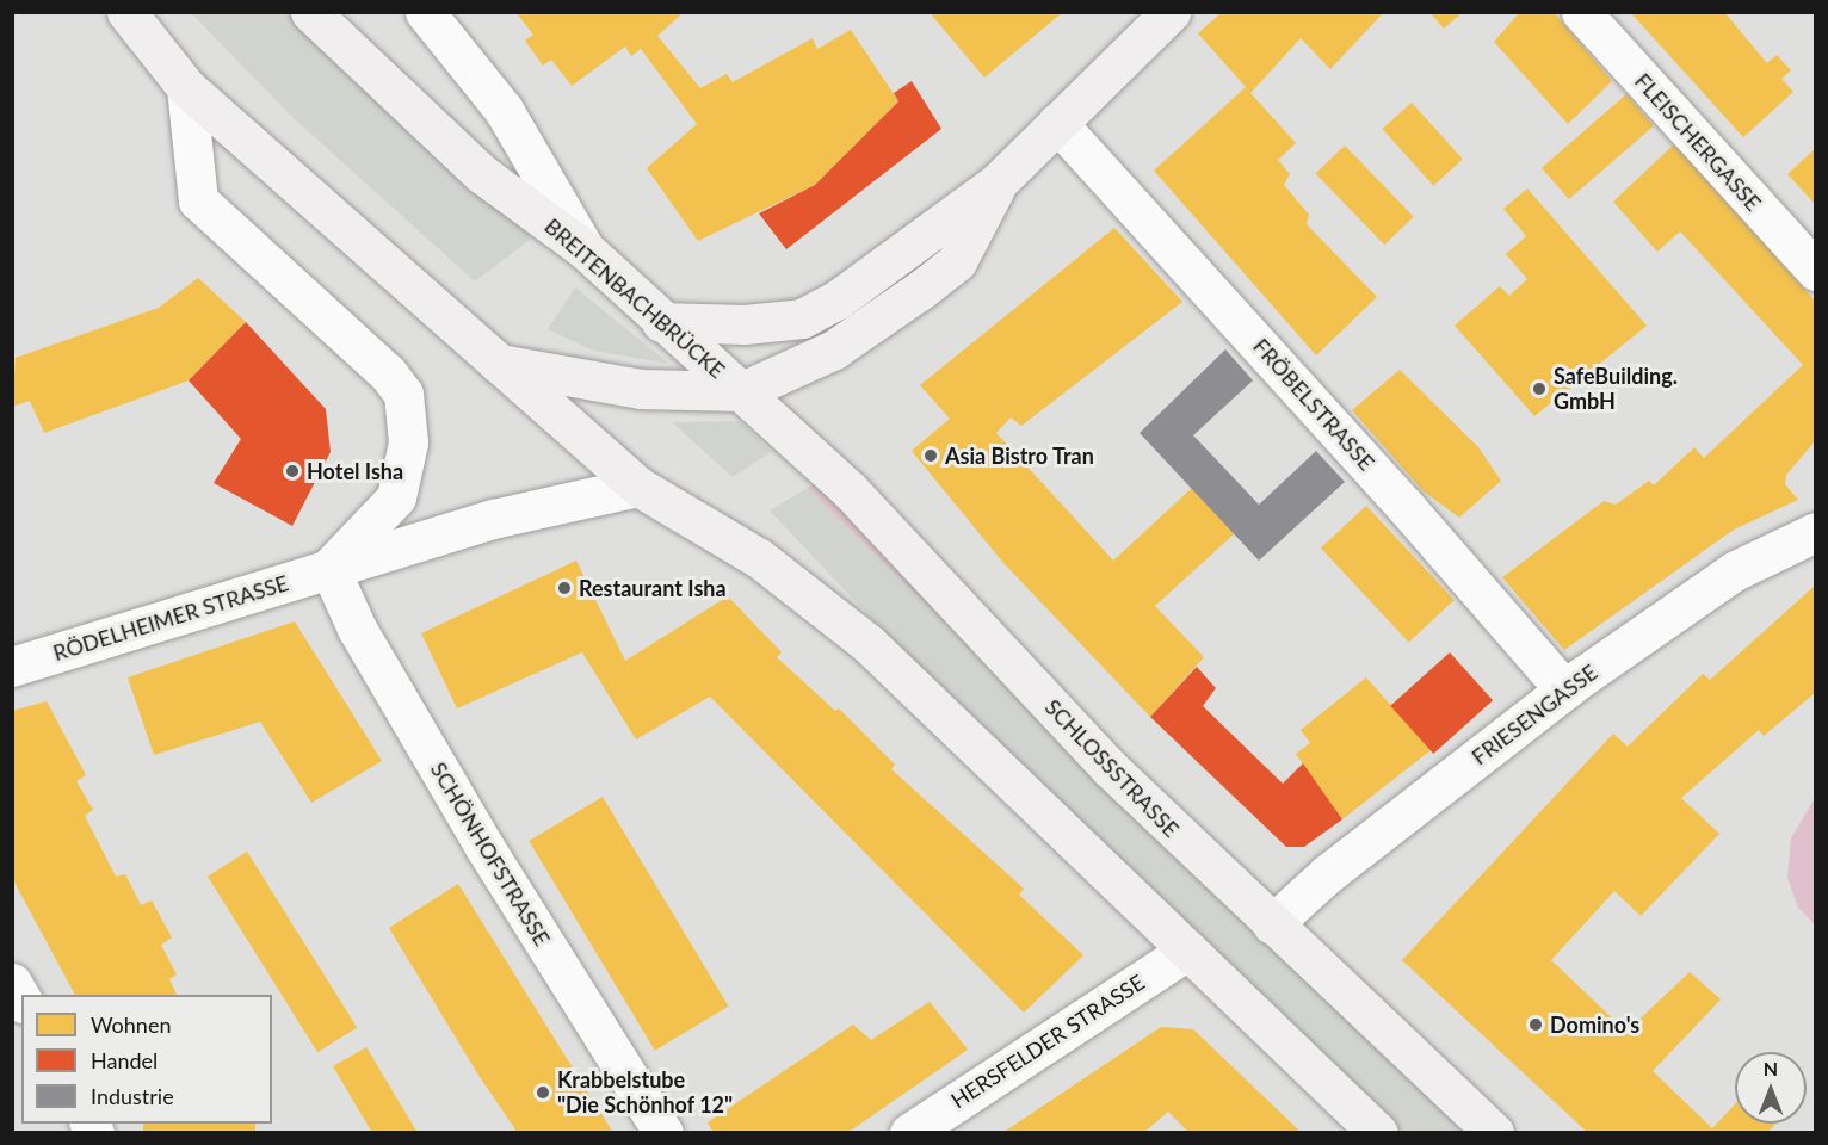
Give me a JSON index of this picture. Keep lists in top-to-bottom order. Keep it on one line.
{"streets":{"main road":["BREITENBACHBRÜCKE","SCHLOSSSTRASSE"],"street":["FLEISCHERGASSE","FRÖBELSTRASSE","RÖDELHEIMER STRASSE","FRIESENGASSE","SCHÖNHOFSTRASSE","HERSFELDER STRASSE"]},"crossings":[["BREITENBACHBRÜCKE","SCHLOSSSTRASSE"],["FRÖBELSTRASSE","FRIESENGASSE"],["RÖDELHEIMER STRASSE","SCHÖNHOFSTRASSE"],["FRIESENGASSE","SCHLOSSSTRASSE"]],"places":["SafeBuilding. GmbH","Asia Bistro Tran","Hotel Isha","Restaurant Isha","Domino's","Krabbelstube \"Die Schönhof 12\""],"legend":["Wohnen","Handel","Industrie"],"north":"top"}
